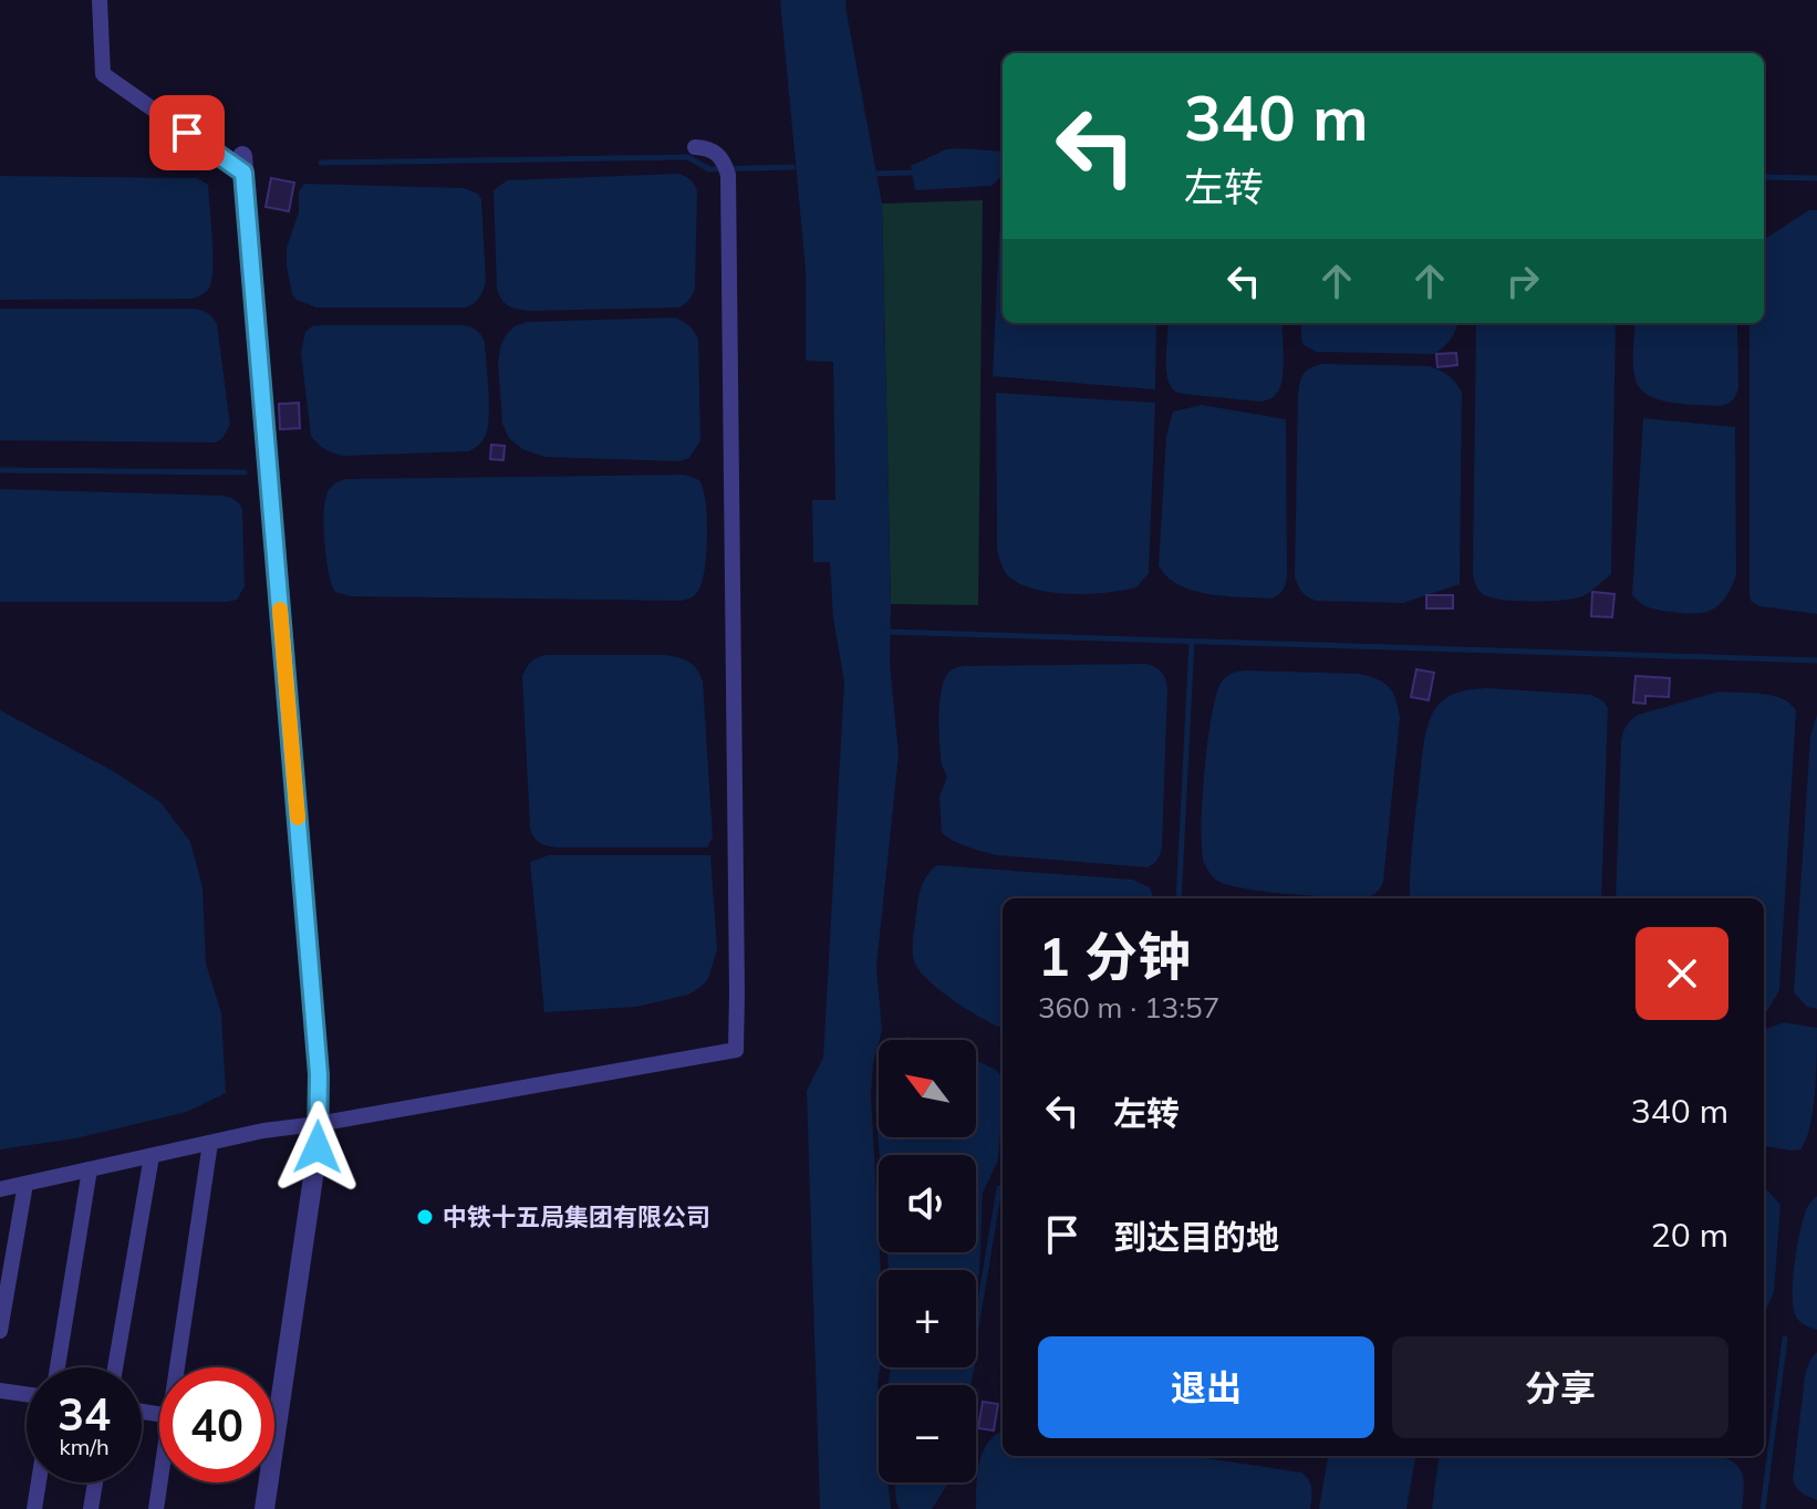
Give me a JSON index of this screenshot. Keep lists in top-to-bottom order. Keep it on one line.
{"places":["中铁十五局集团有限公司"],"north":"top left","page":{"turn":["340 m","左转"],"heading":["1 分钟","360 m · 13:57"],"map_buttons":["+","−"],"list":[{"name":"左转","value":"340 m"},{"name":"到达目的地","value":"20 m"}],"buttons":["退出","分享"],"speed":"34 km/h","limit":"40"}}
